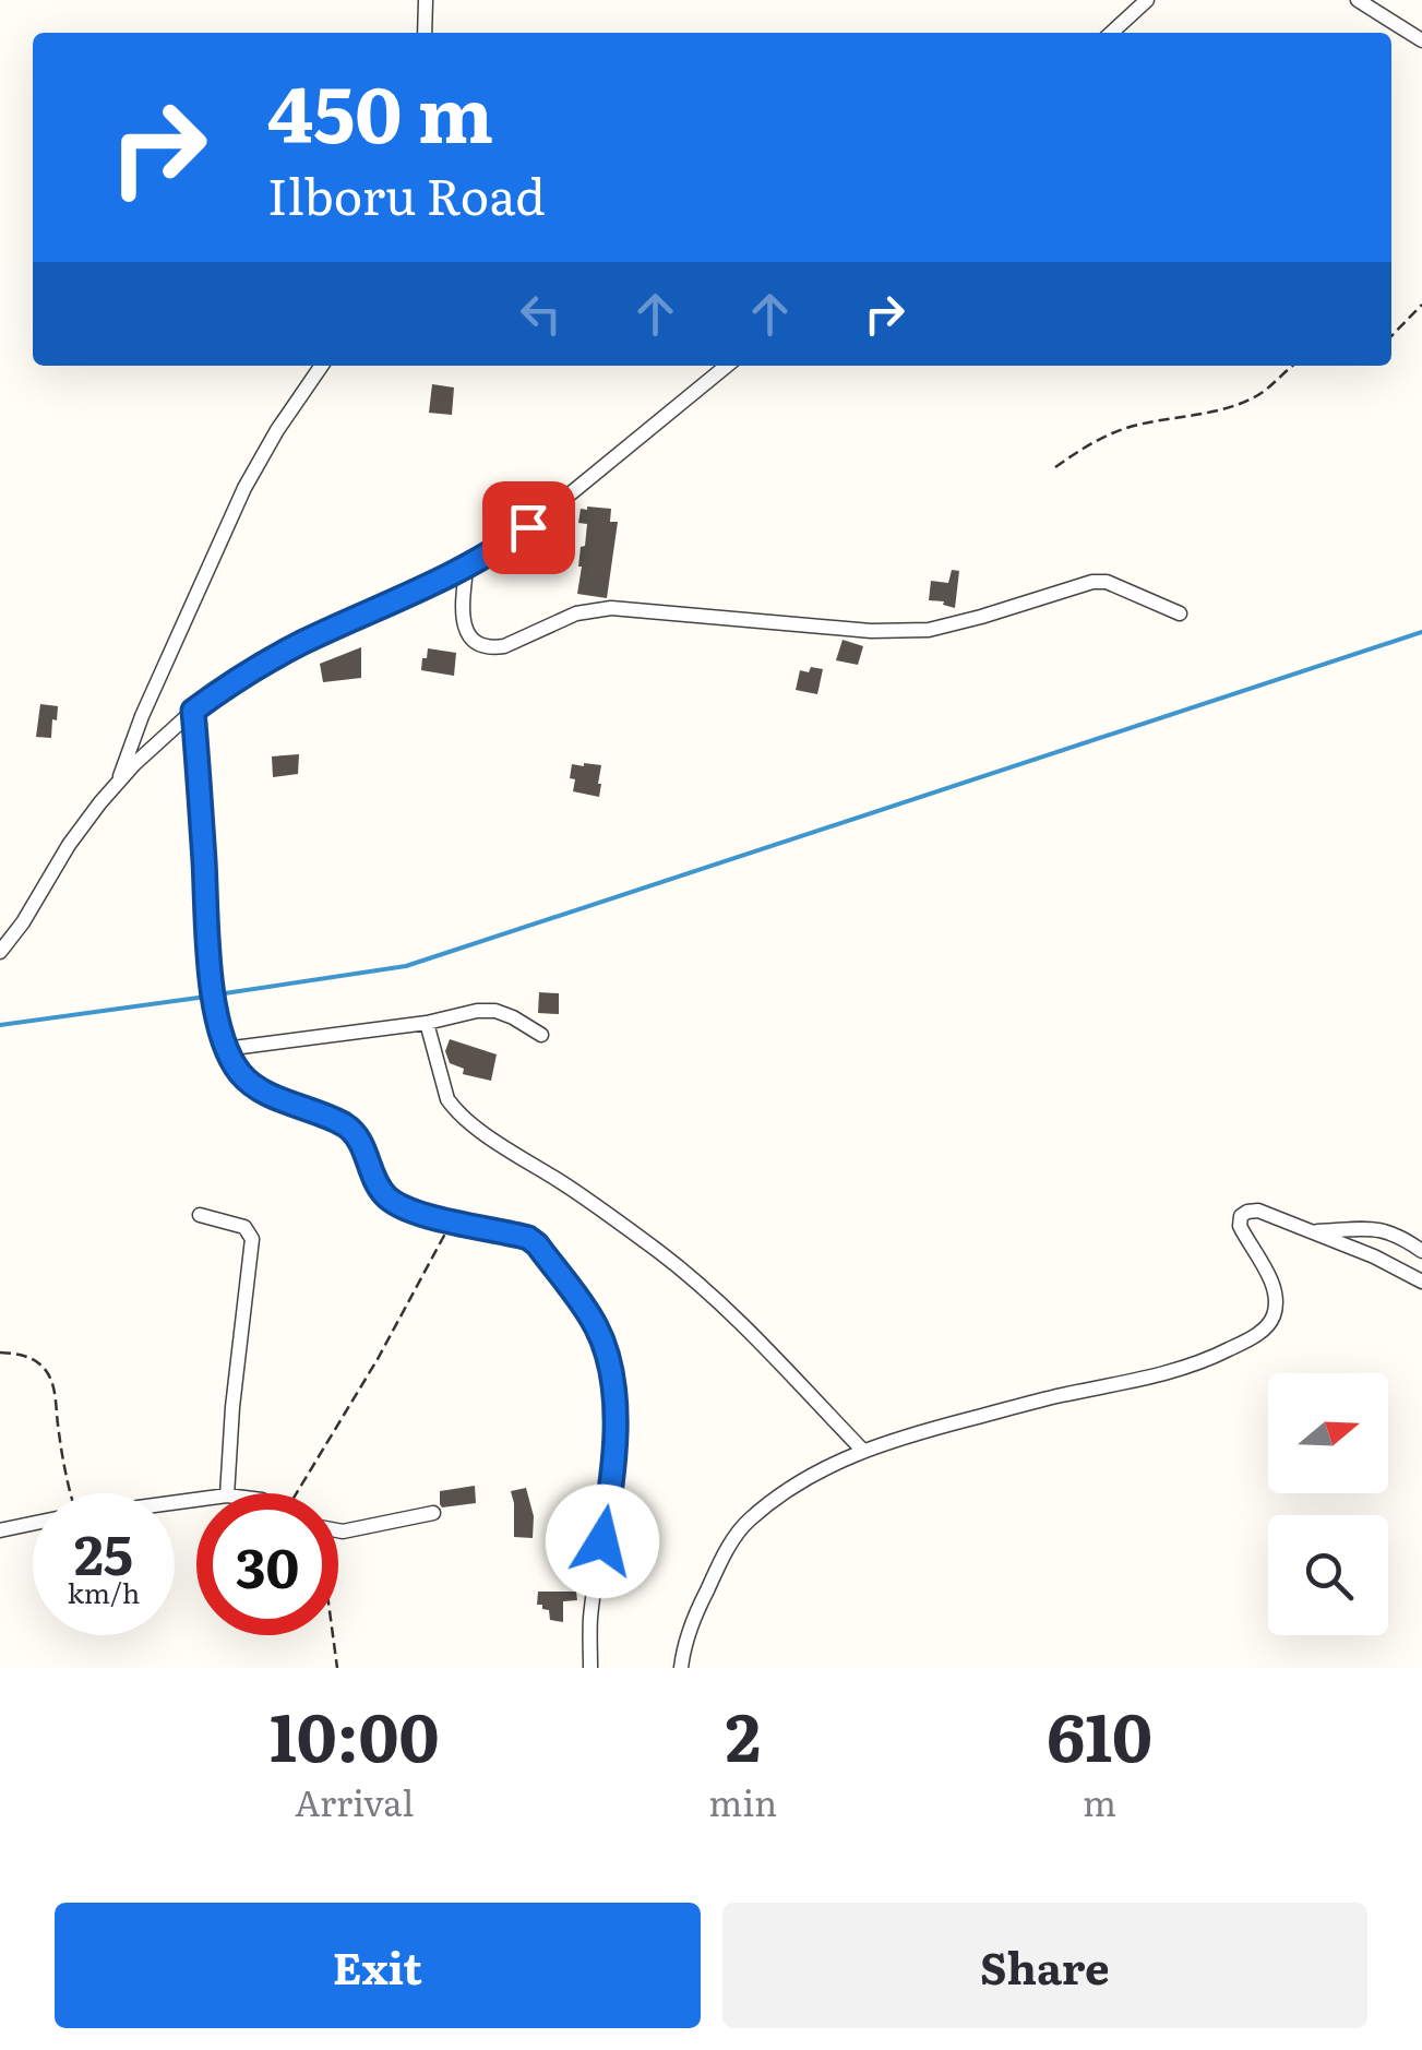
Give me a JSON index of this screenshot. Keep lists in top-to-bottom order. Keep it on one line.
{"north":"right","page":{"turn":["450 m","Ilboru Road"],"speed":"25 km/h","limit":"30","eta":["10:00","Arrival","2","min","610","m"],"buttons":["Exit","Share"]}}
